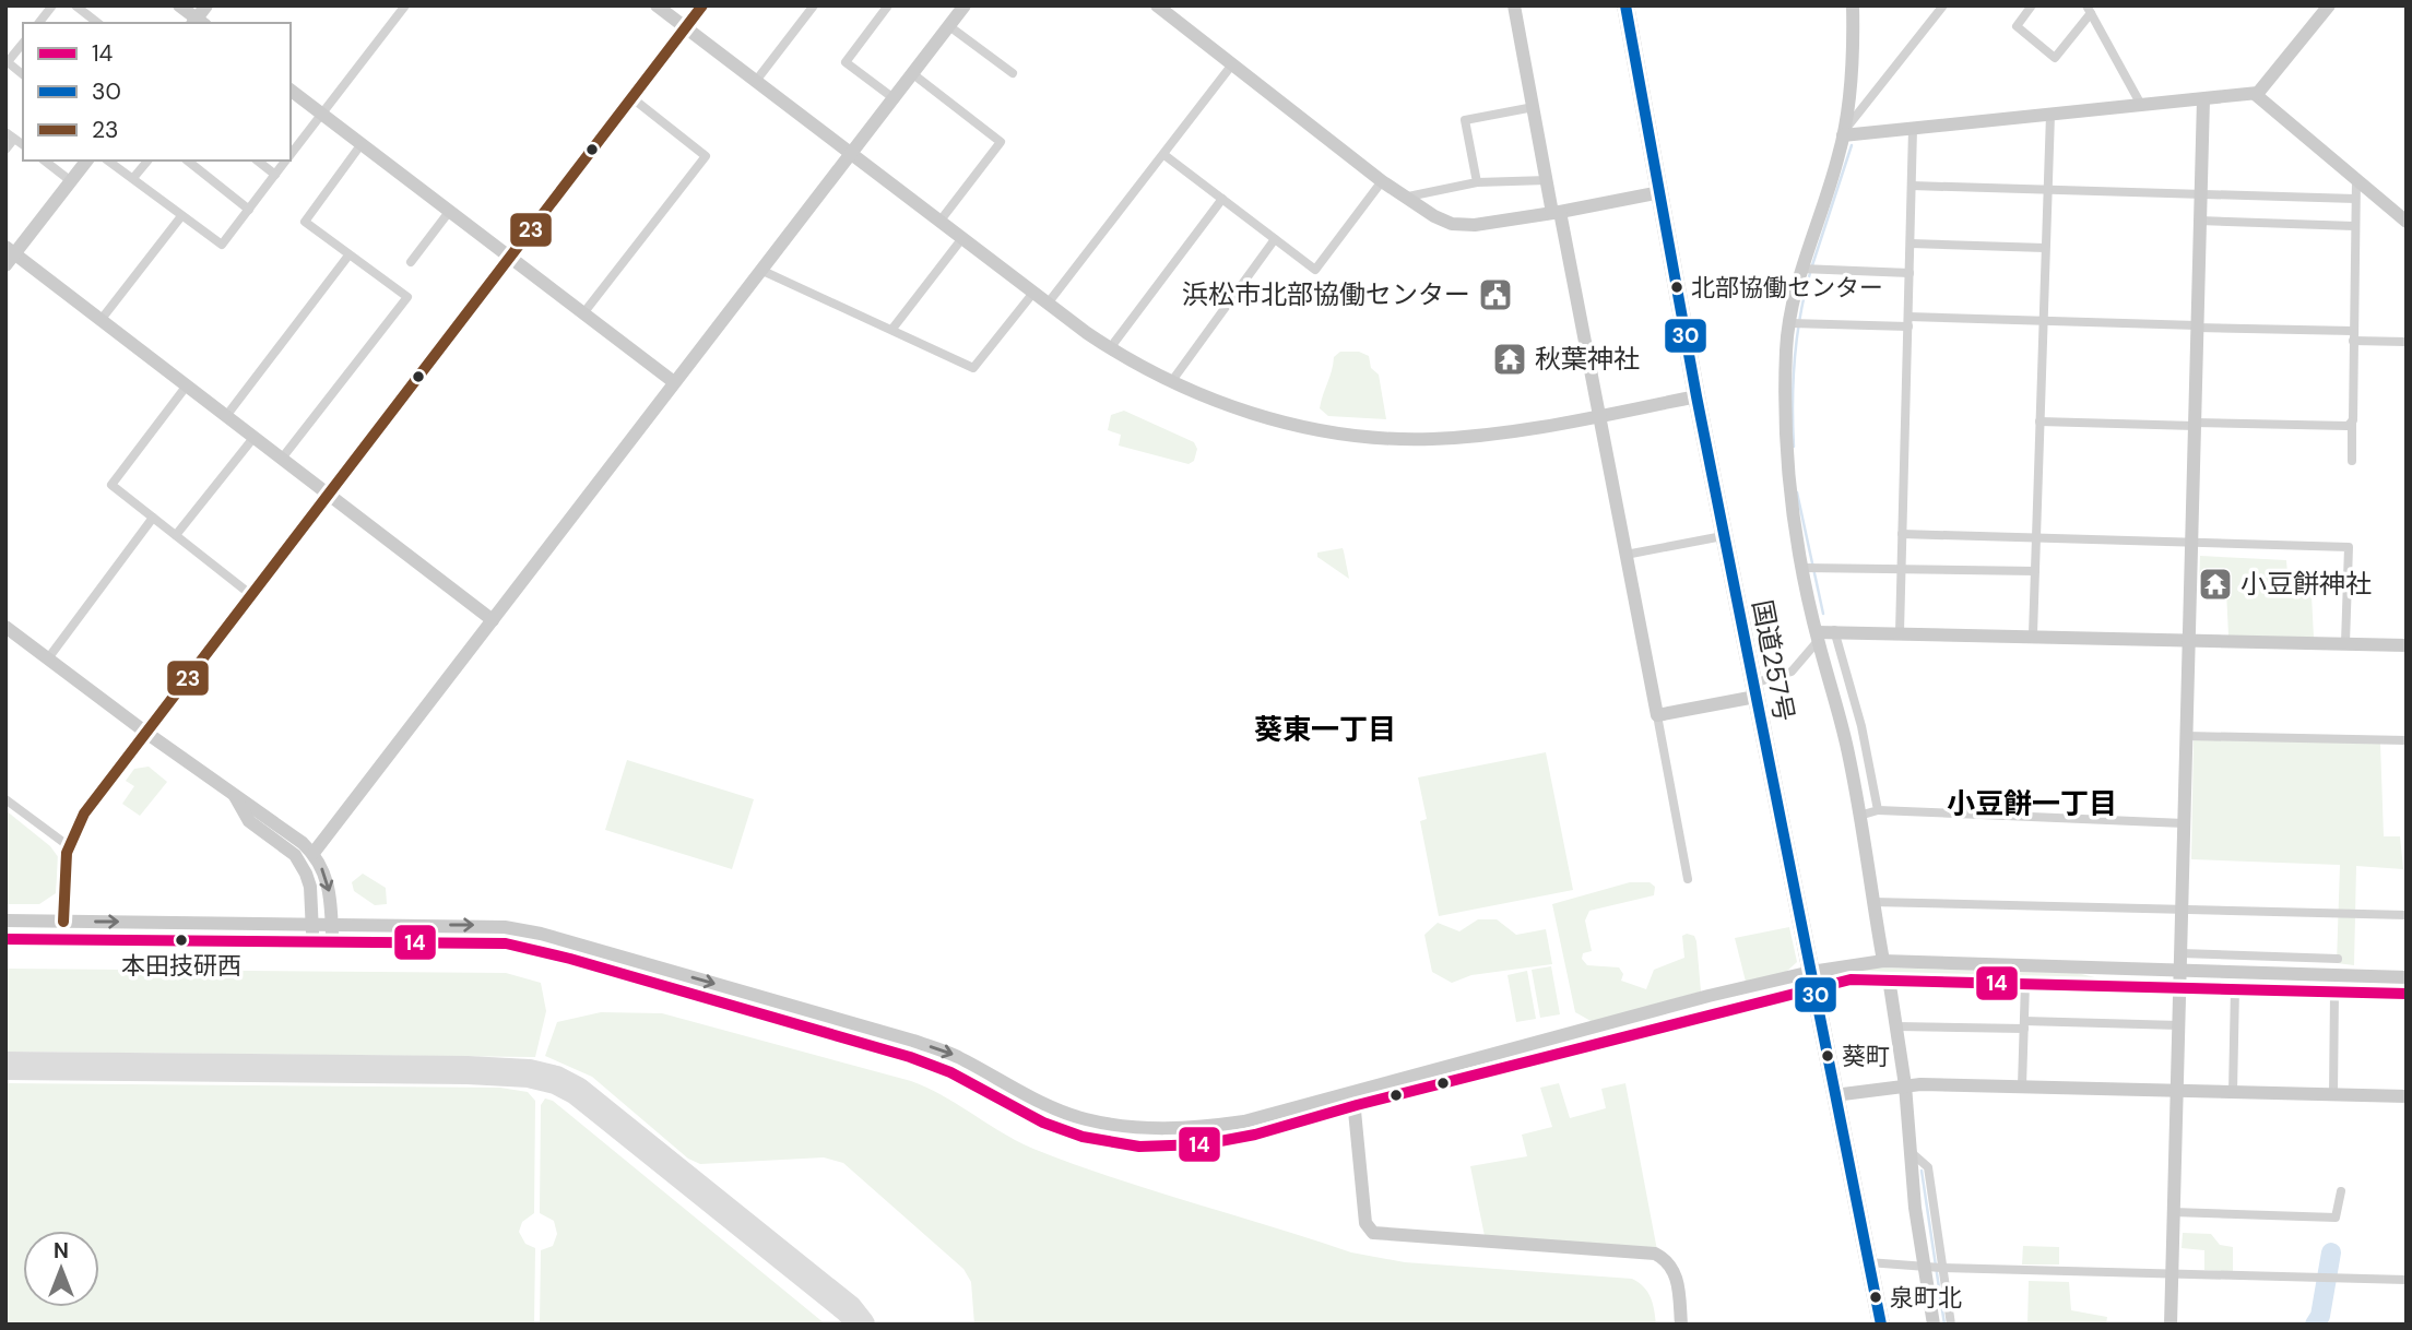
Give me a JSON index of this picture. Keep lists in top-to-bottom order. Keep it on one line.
{"streets":{"highway":["国道257号"]},"districts":["葵東一丁目","小豆餅一丁目"],"places":{"other":["北部協働センター","本田技研西","葵町","泉町北"],"public building":["浜松市北部協働センター"],"temple":["秋葉神社","小豆餅神社"]},"lines":["transit line 30","transit line 23","transit line 14"],"legend":["14","30","23"],"north":"top"}
